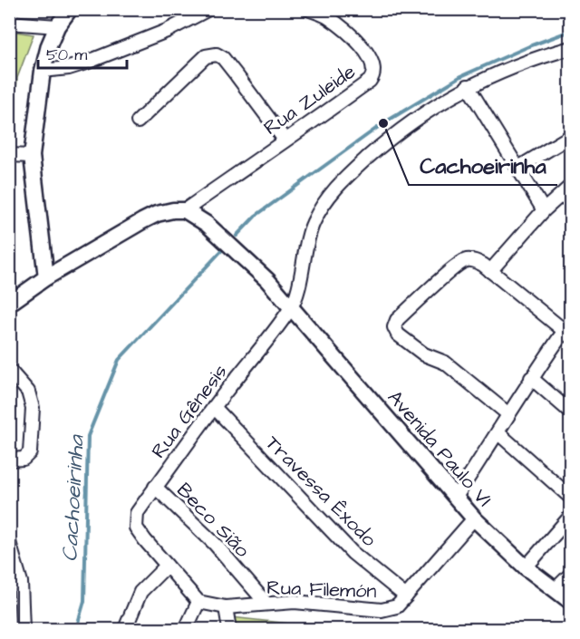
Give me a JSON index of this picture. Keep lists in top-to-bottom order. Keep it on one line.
{"streets":{"street":["Rua Zuleide","Rua Gênesis","Avenida Paulo VI","Travessa Êxodo","Beco Sião","Rua Filemón"]},"crossings":[["Rua Zuleide","Avenida Paulo VI"],["Rua Gênesis","Avenida Paulo VI"],["Rua Gênesis","Travessa Êxodo"],["Rua Gênesis","Beco Sião"],["Avenida Paulo VI","Rua Filemón"],["Travessa Êxodo","Rua Filemón"],["Beco Sião","Rua Filemón"]],"water":["Cachoeirinha"],"places":["Cachoeirinha"],"scale_bar":"50 m"}
